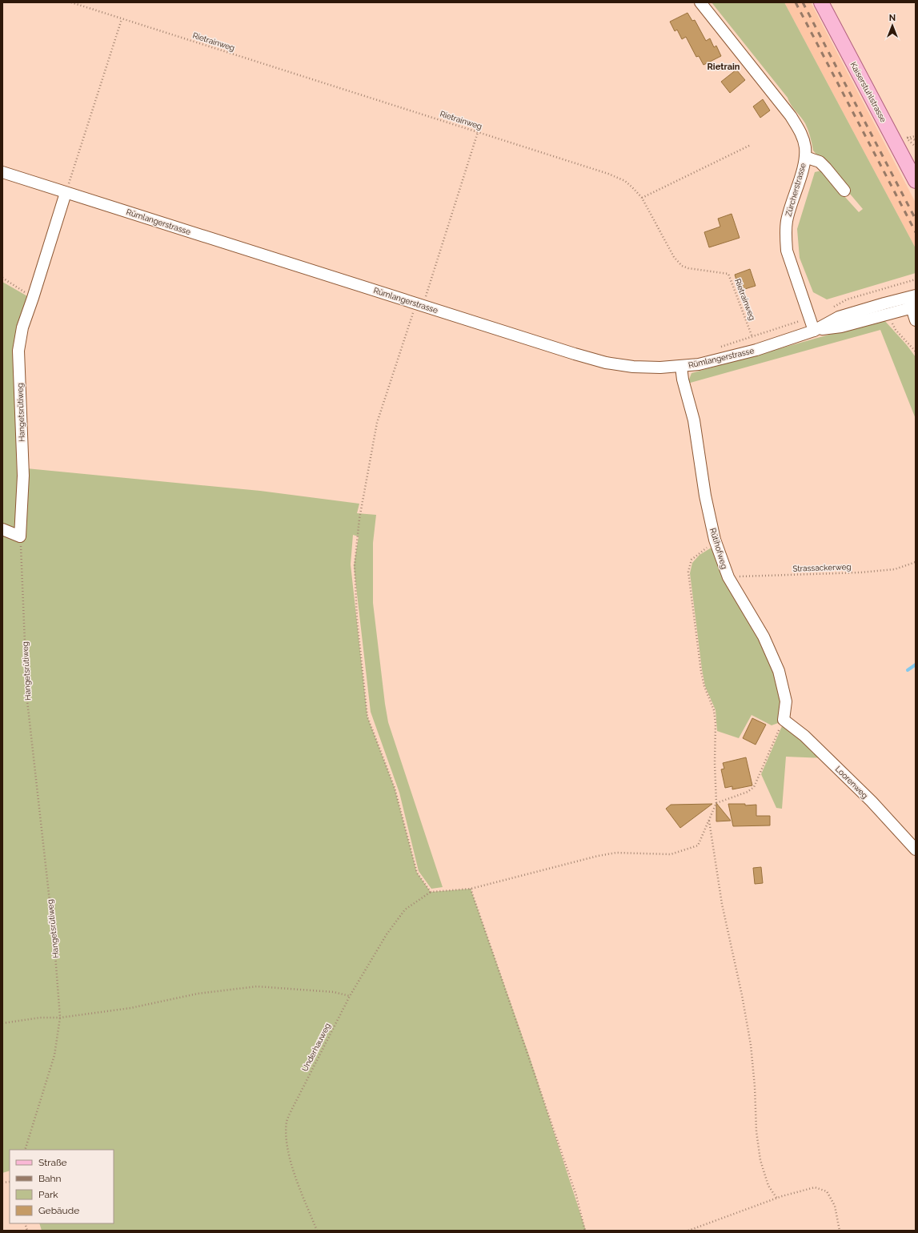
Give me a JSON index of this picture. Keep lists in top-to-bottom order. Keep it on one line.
{"streets":{"main road":["Kaiserstuhlstrasse"],"street":["Zürcherstrasse","Rümlangerstrasse","Hangetsrütiweg","Rütihofweg","Loorenweg"],"path":["Rietrainweg","Strassackerweg","Underhauweg"]},"crossings":[["Rietrainweg","Rümlangerstrasse"],["Zürcherstrasse","Rümlangerstrasse"],["Rümlangerstrasse","Hangetsrütiweg"],["Rümlangerstrasse","Rütihofweg"],["Rütihofweg","Strassackerweg"],["Rütihofweg","Loorenweg"]],"districts":["Rietrain"],"legend":["Straße","Bahn","Park","Gebäude"],"north":"top"}
